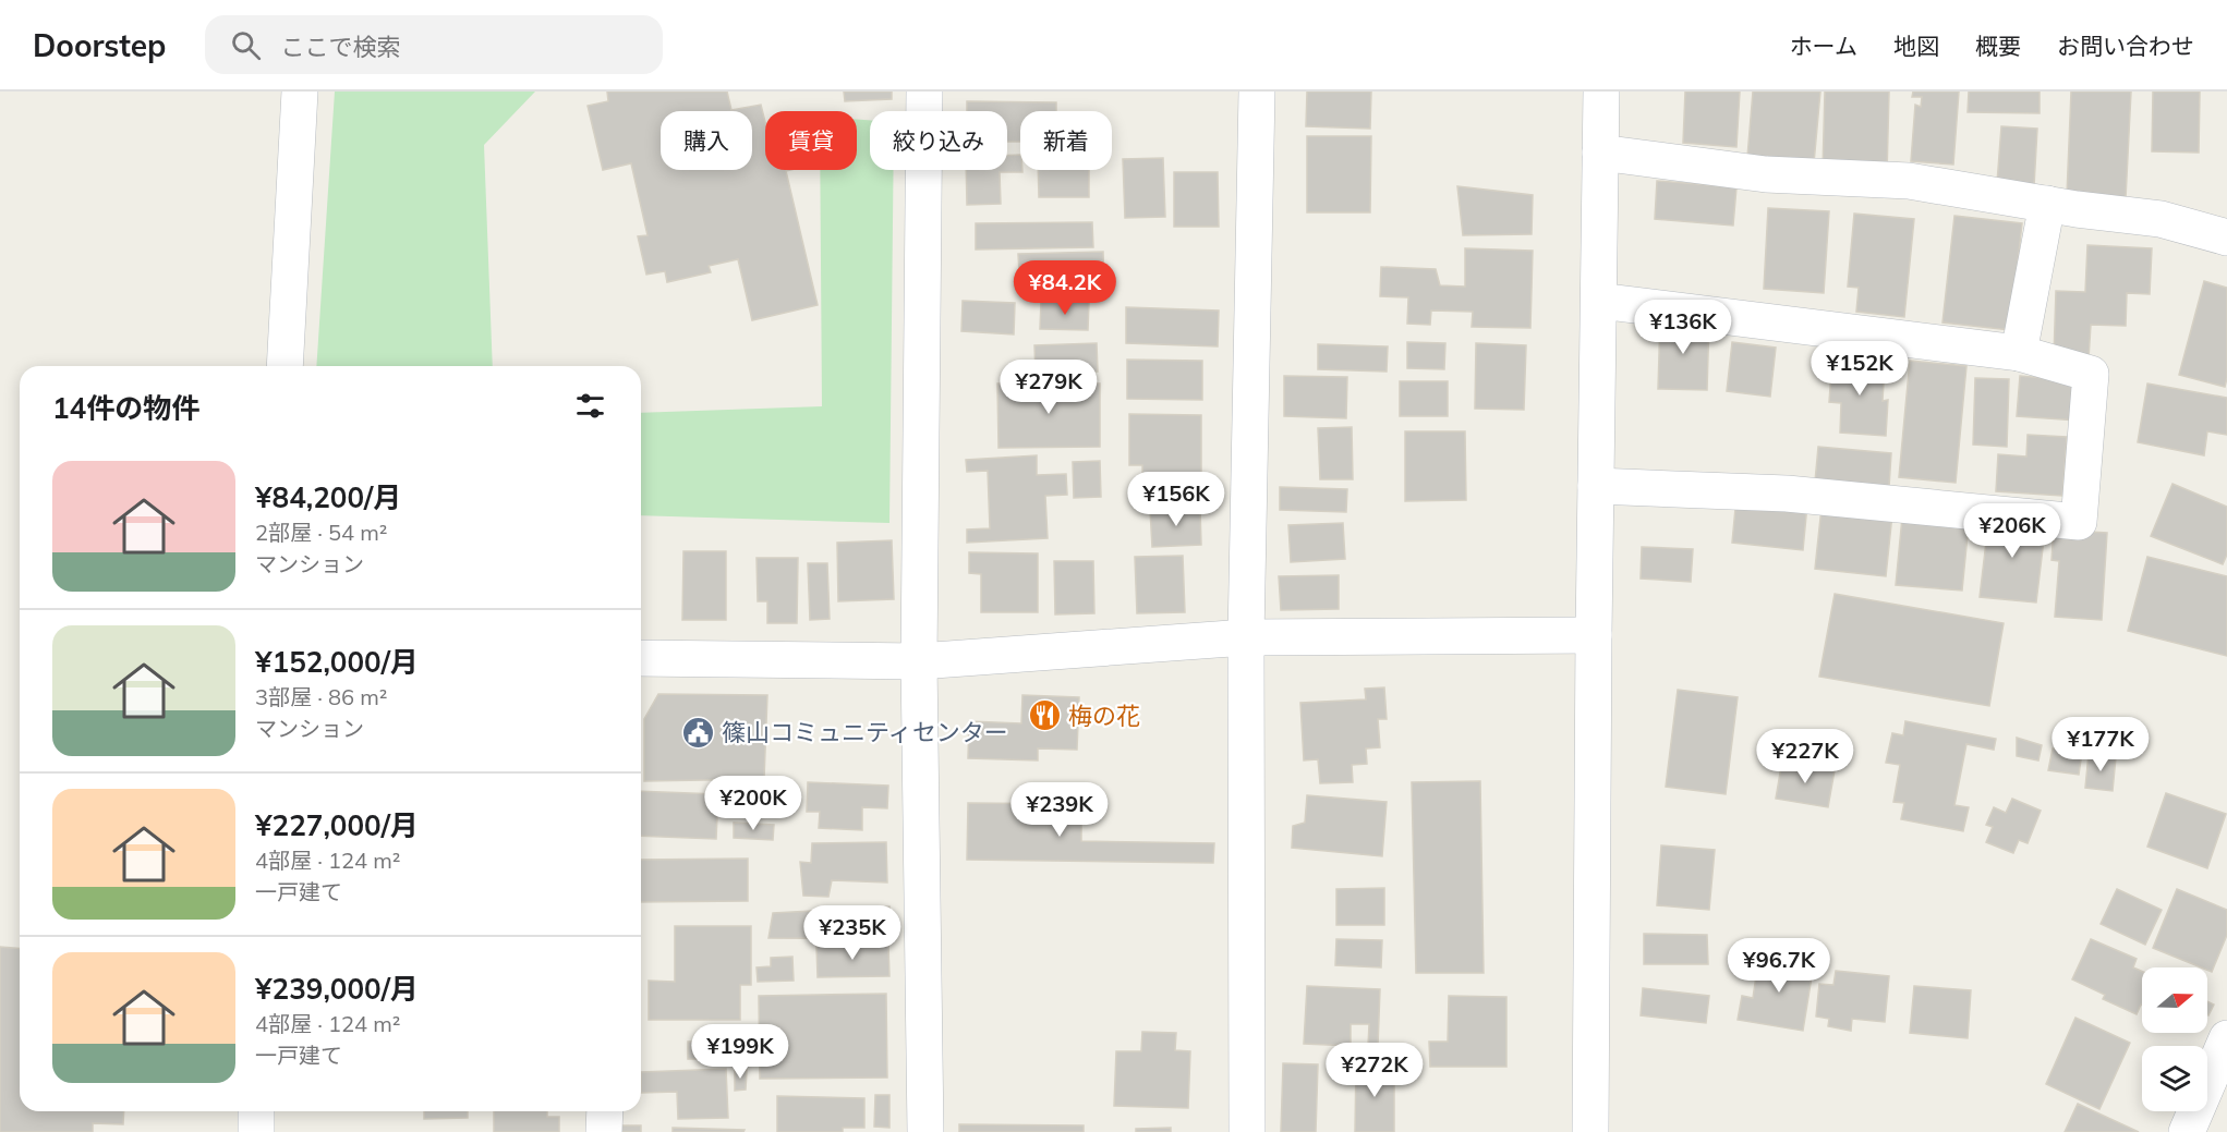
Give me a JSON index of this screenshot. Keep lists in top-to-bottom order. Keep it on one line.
{"places":{"restaurant":["梅の花"],"public building":["篠山コミュニティセンター"]},"north":"right","page":{"header":"Doorstep","search":"ここで検索","nav":["ホーム","地図","概要","お問い合わせ"],"chip":["購入","賃貸","絞り込み","新着"],"price":["¥84.2K","¥136K","¥152K","¥279K","¥156K","¥206K","¥177K","¥227K","¥200K","¥239K","¥235K","¥96.7K","¥199K","¥272K"],"heading":"14件の物件","list":[{"name":"¥84,200/月","note":"2部屋 · 54 m² · マンション"},{"name":"¥152,000/月","note":"3部屋 · 86 m² · マンション"},{"name":"¥227,000/月","note":"4部屋 · 124 m² · 一戸建て"},{"name":"¥239,000/月","note":"4部屋 · 124 m² · 一戸建て"}]}}
